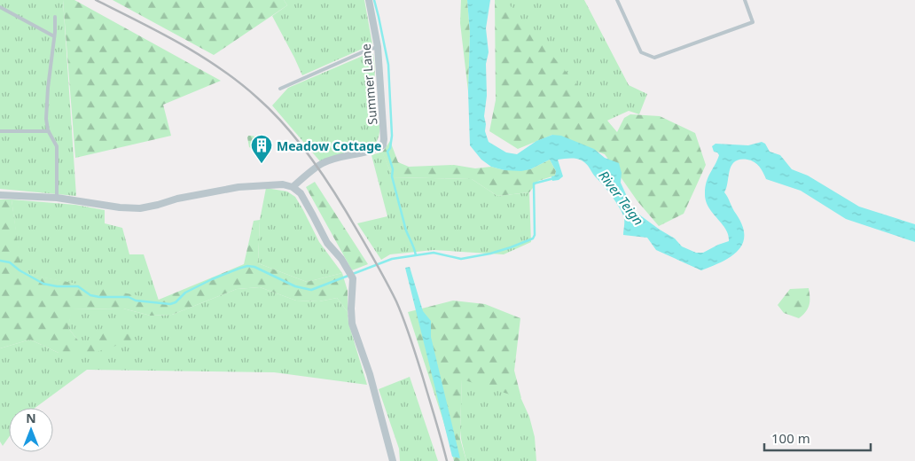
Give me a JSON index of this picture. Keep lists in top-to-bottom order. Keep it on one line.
{"streets":{"street":["Summer Lane"]},"water":["River Teign"],"places":{"building":["Meadow Cottage"]},"scale_bar":"100 m","north":"top"}
